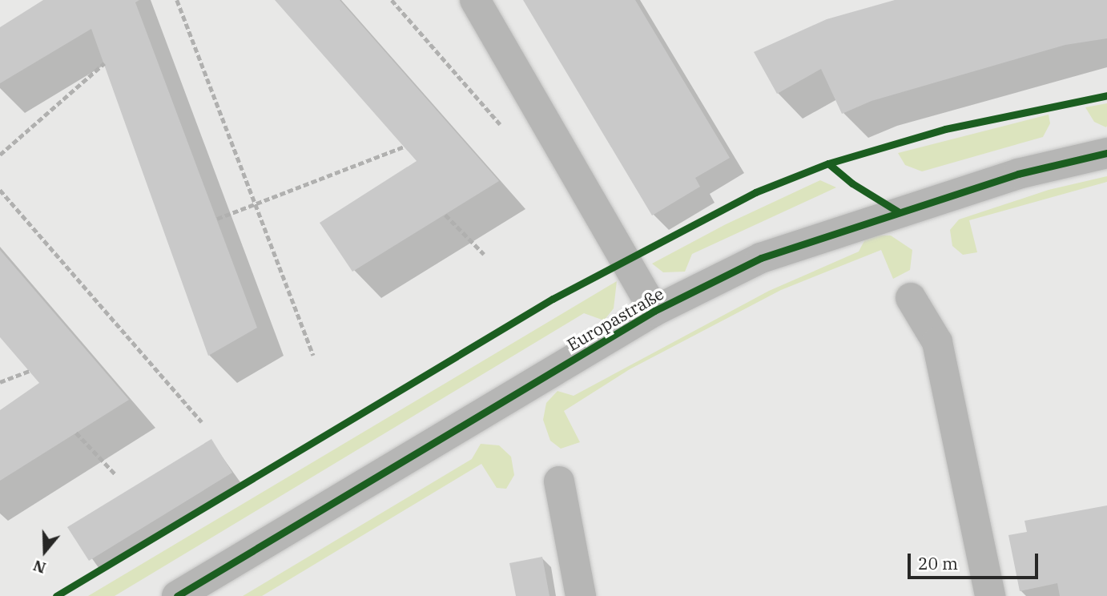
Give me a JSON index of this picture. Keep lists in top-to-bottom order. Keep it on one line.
{"streets":{"street":["Europastraße"]},"scale_bar":"20 m","north":"bottom"}
